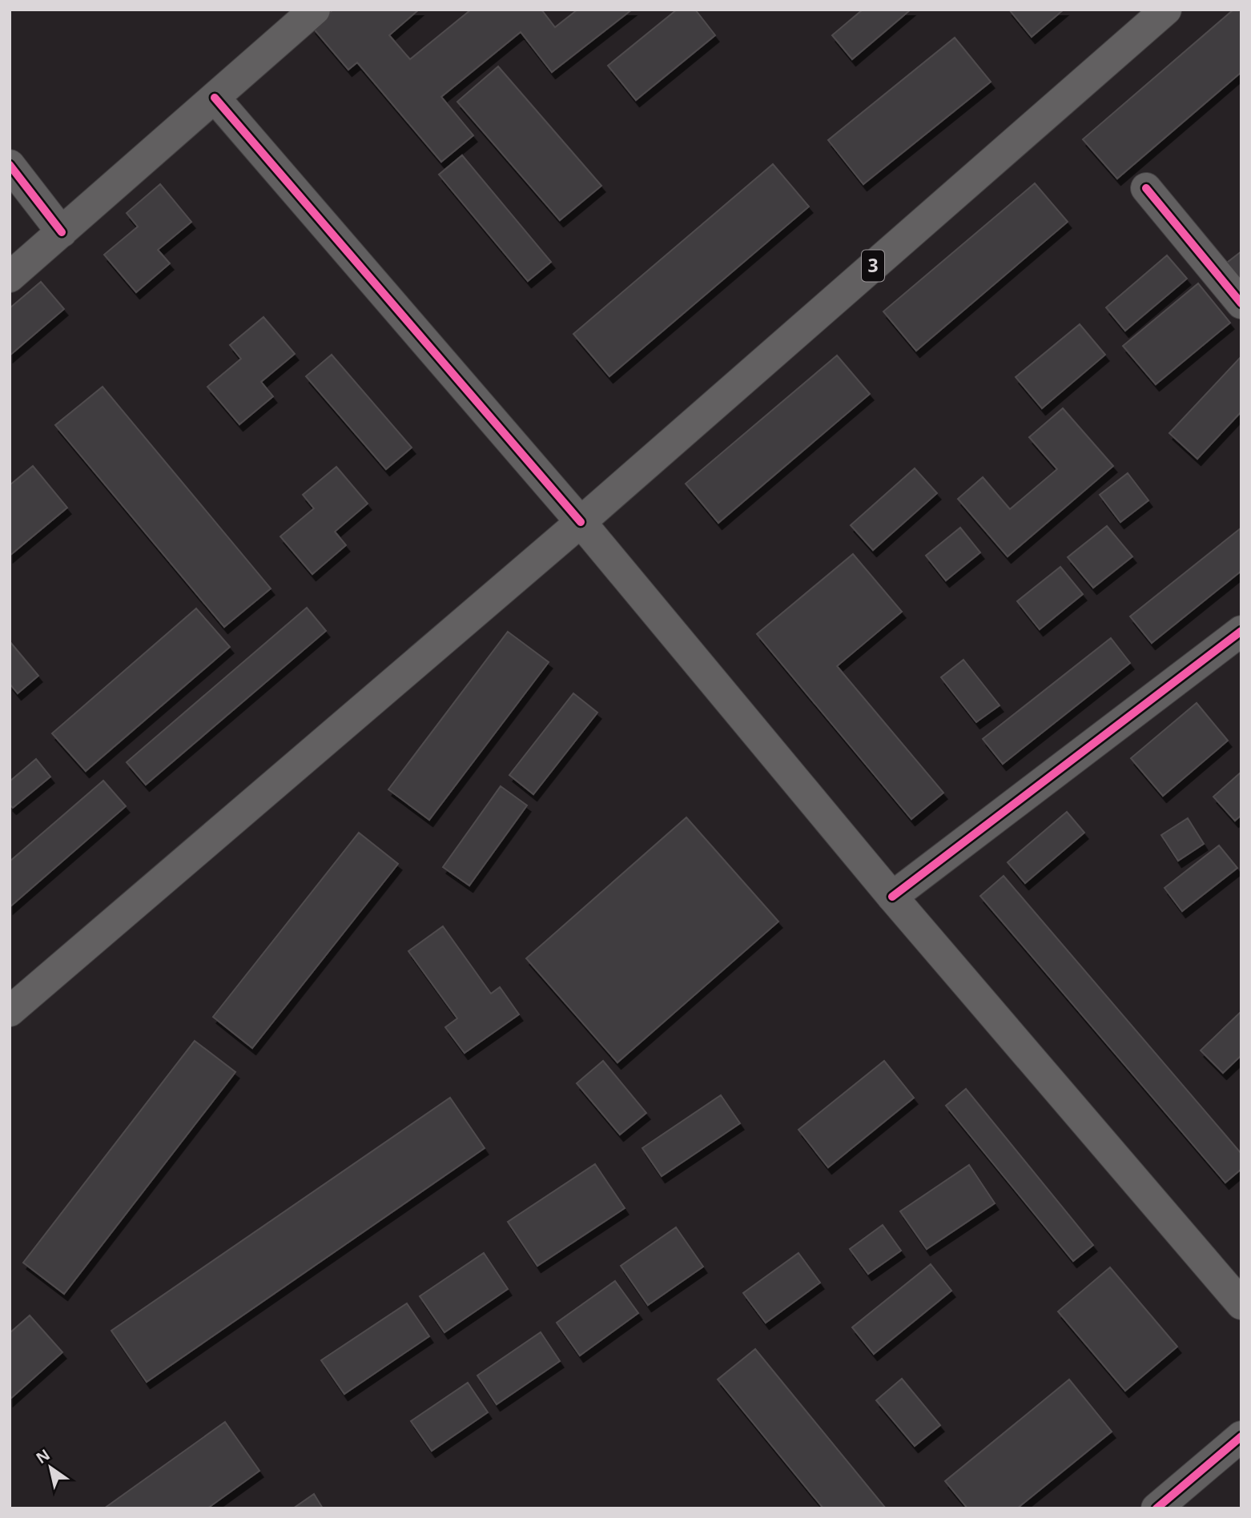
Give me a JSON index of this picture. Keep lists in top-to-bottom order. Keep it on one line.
{"streets":{"main road":["3"]},"north":"top left"}
